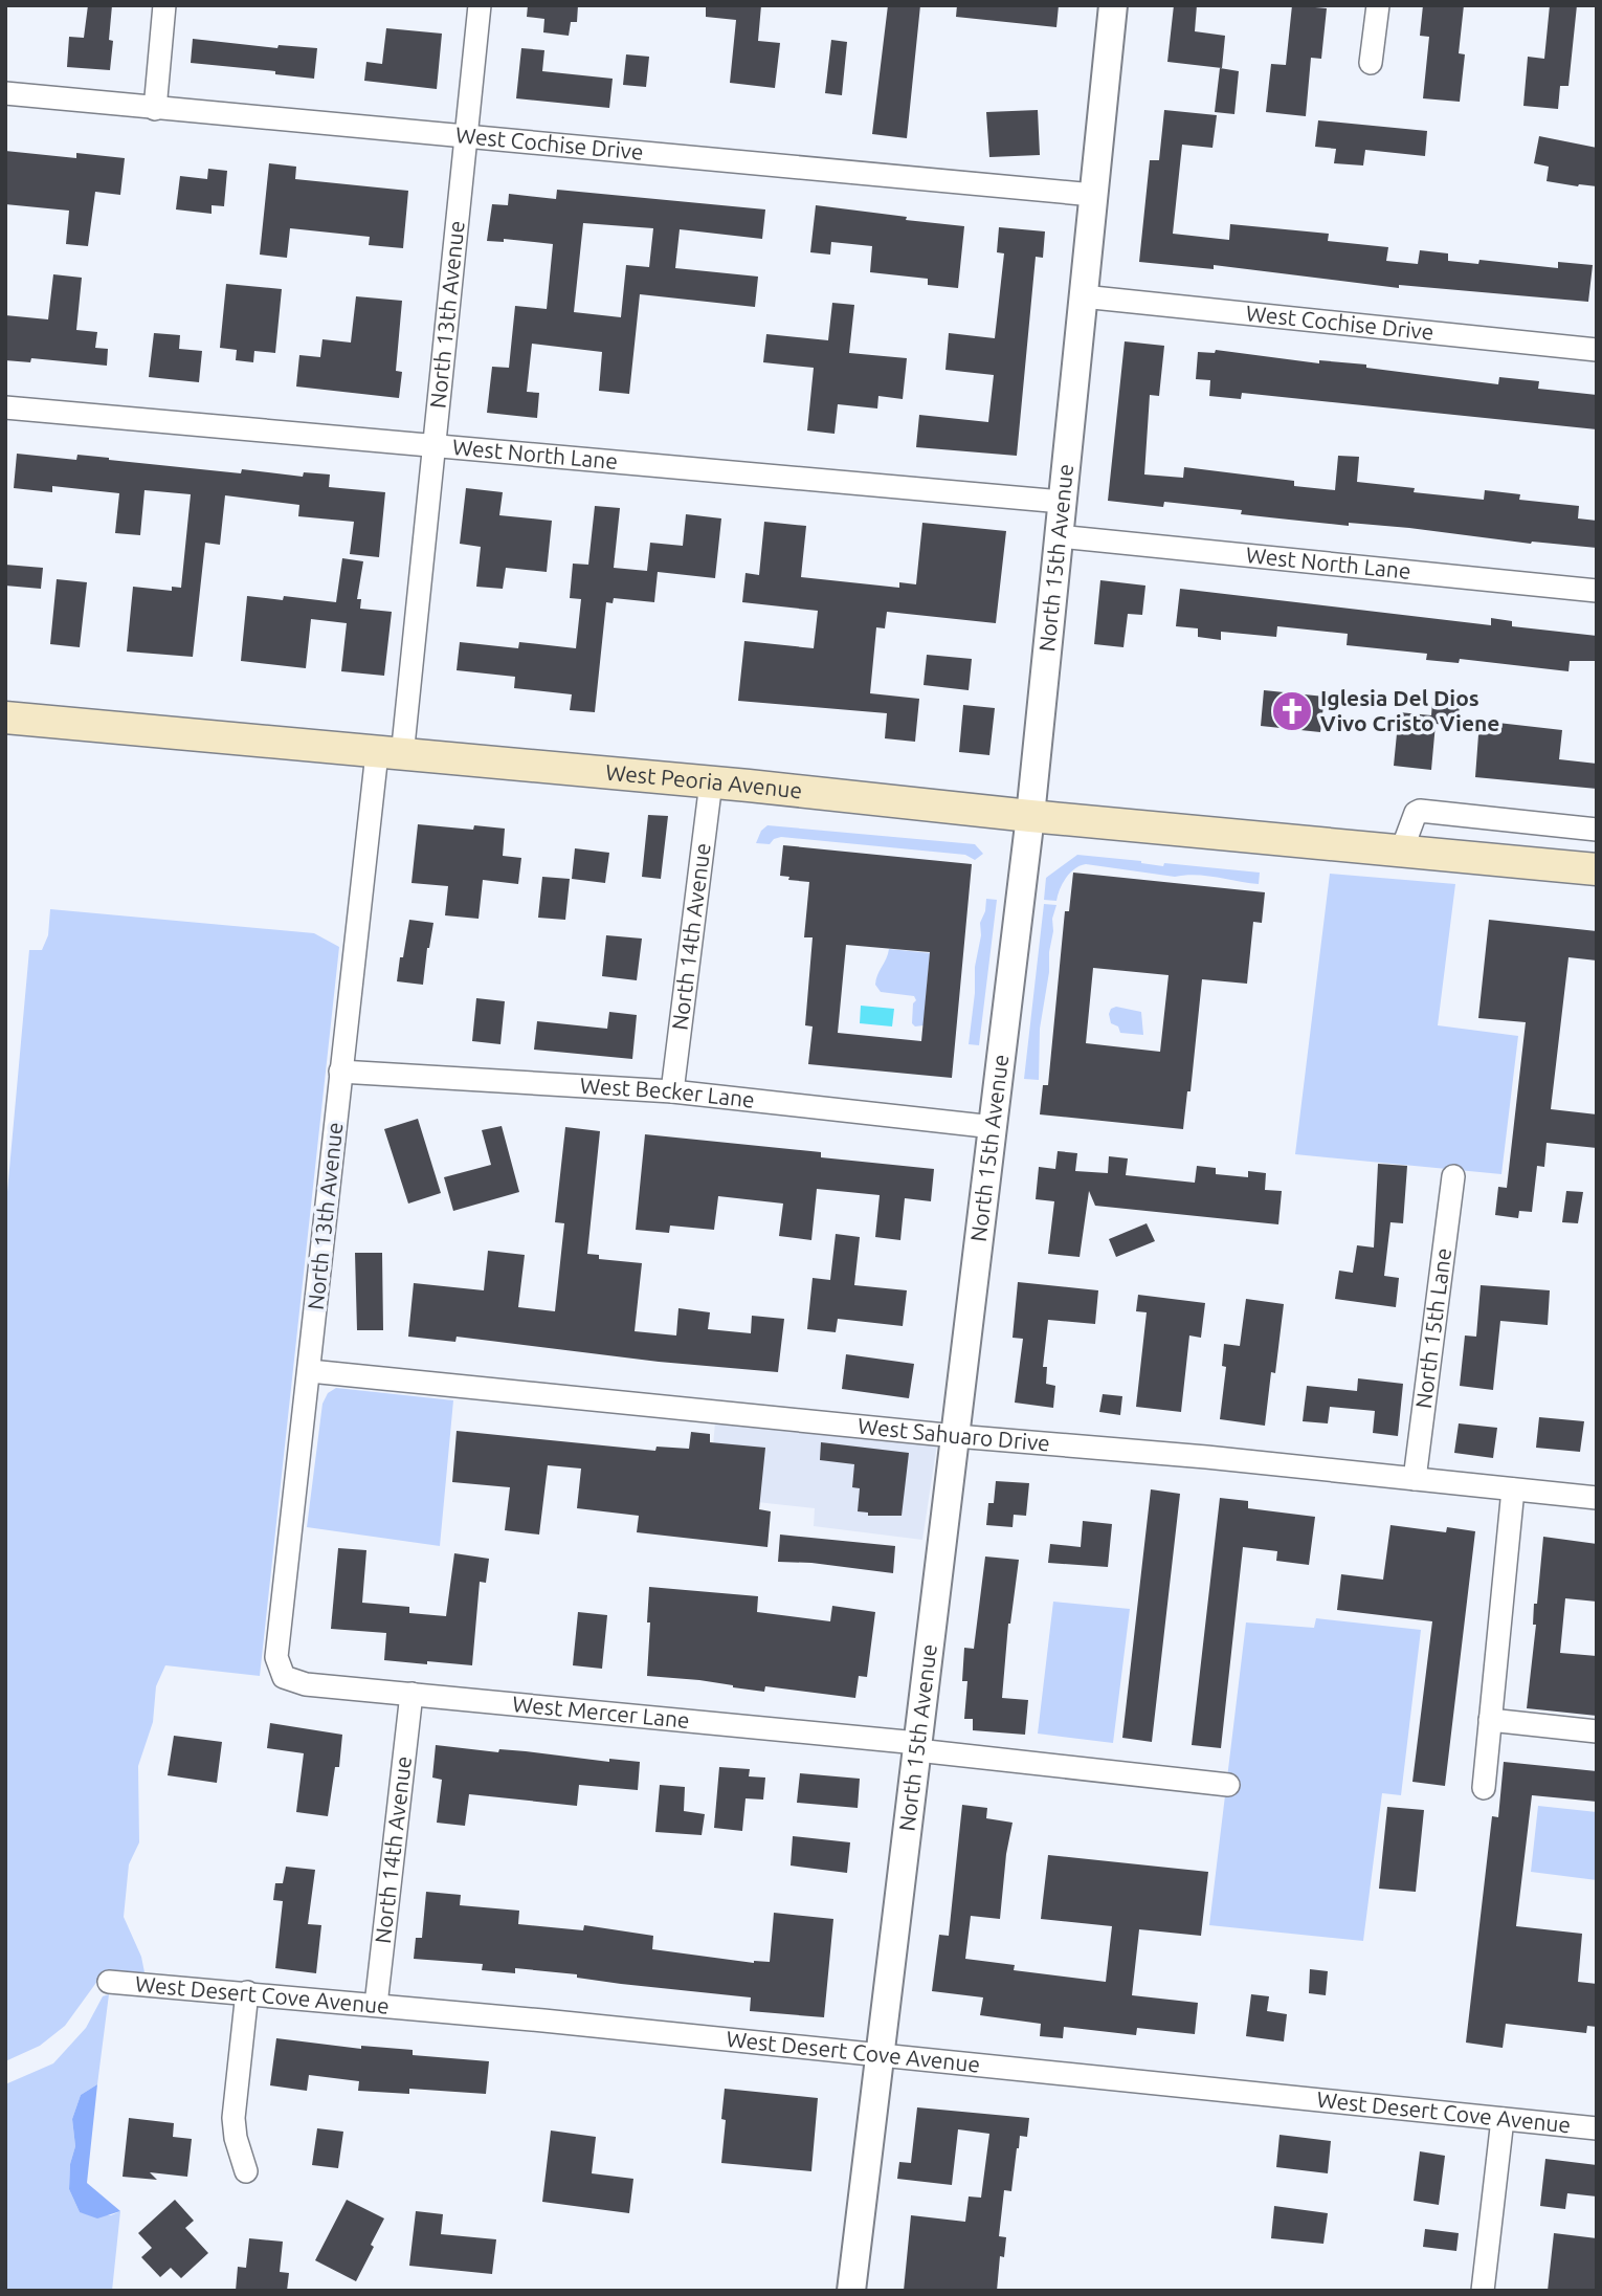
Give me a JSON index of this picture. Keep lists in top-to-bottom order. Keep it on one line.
{"streets":{"main road":["West Peoria Avenue"],"street":["West Cochise Drive","North 13th Avenue","West North Lane","North 15th Avenue","North 14th Avenue","West Becker Lane","North 15th Lane","West Sahuaro Drive","West Mercer Lane","West Desert Cove Avenue"]},"crossings":[["West Cochise Drive","North 13th Avenue"],["West Cochise Drive","North 15th Avenue"],["North 13th Avenue","West North Lane"],["North 13th Avenue","West Peoria Avenue"],["North 13th Avenue","West Becker Lane"],["North 13th Avenue","West Sahuaro Drive"],["North 13th Avenue","West Mercer Lane"],["West North Lane","North 15th Avenue"],["North 15th Avenue","West Peoria Avenue"],["North 15th Avenue","West Becker Lane"],["North 15th Avenue","West Sahuaro Drive"],["North 15th Avenue","West Mercer Lane"],["North 15th Avenue","West Desert Cove Avenue"],["West Peoria Avenue","North 14th Avenue"],["North 14th Avenue","West Becker Lane"],["North 14th Avenue","West Mercer Lane"],["North 14th Avenue","West Desert Cove Avenue"],["North 15th Lane","West Sahuaro Drive"]],"places":{"church":["Iglesia Del Dios Vivo Cristo Viene"]}}
